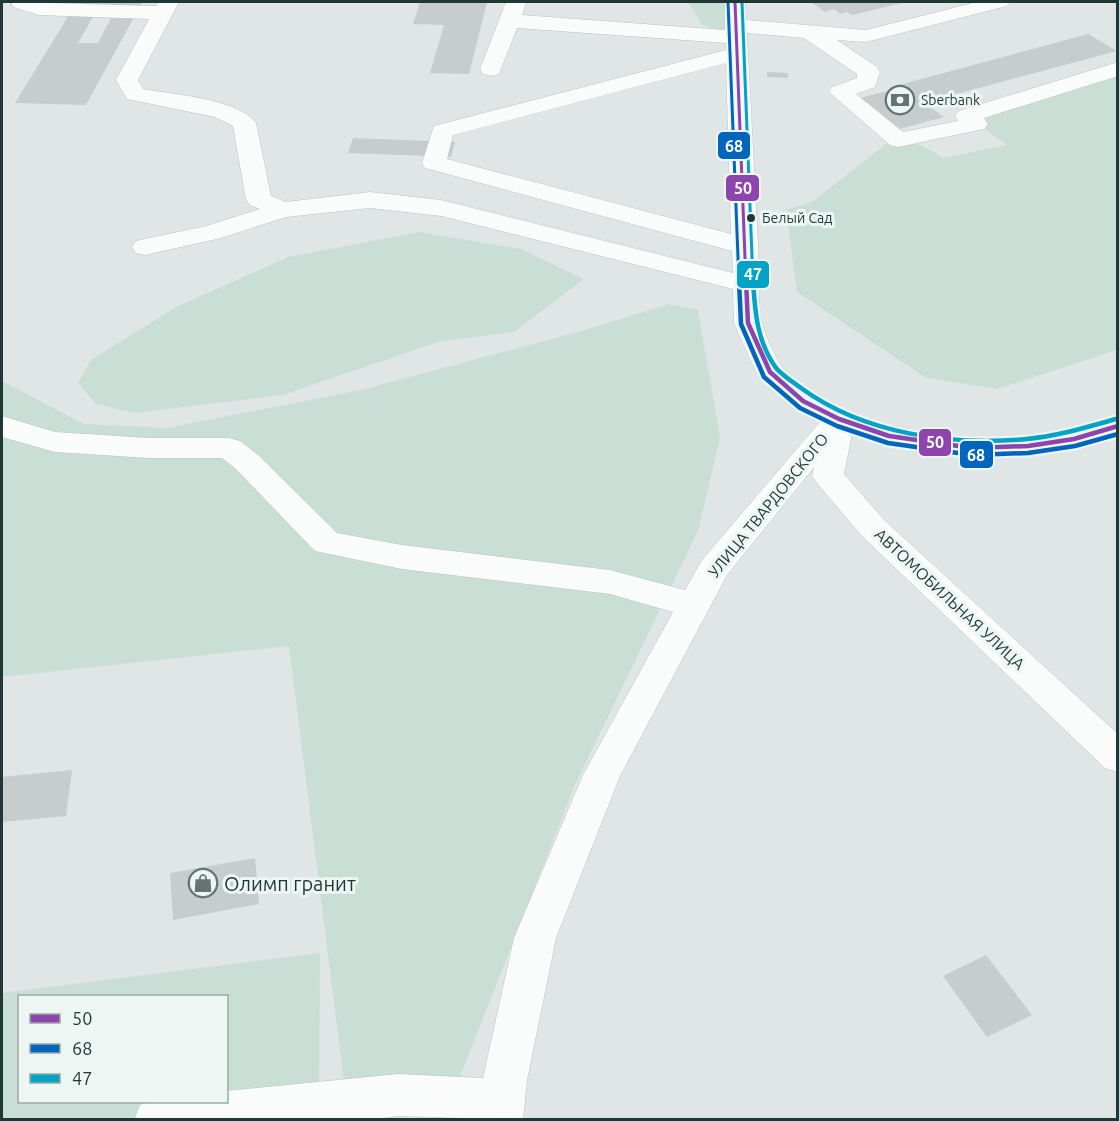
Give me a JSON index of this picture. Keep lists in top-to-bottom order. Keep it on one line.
{"streets":{"street":["УЛИЦА ТВАРДОВСКОГО","АВТОМОБИЛЬНАЯ УЛИЦА"]},"crossings":[["УЛИЦА ТВАРДОВСКОГО","АВТОМОБИЛЬНАЯ УЛИЦА"]],"places":{"bank":["Sberbank"],"other":["Белый Сад"],"shop":["Олимп гранит"]},"lines":["transit line 50","transit line 68","transit line 47"],"legend":["50","68","47"]}
